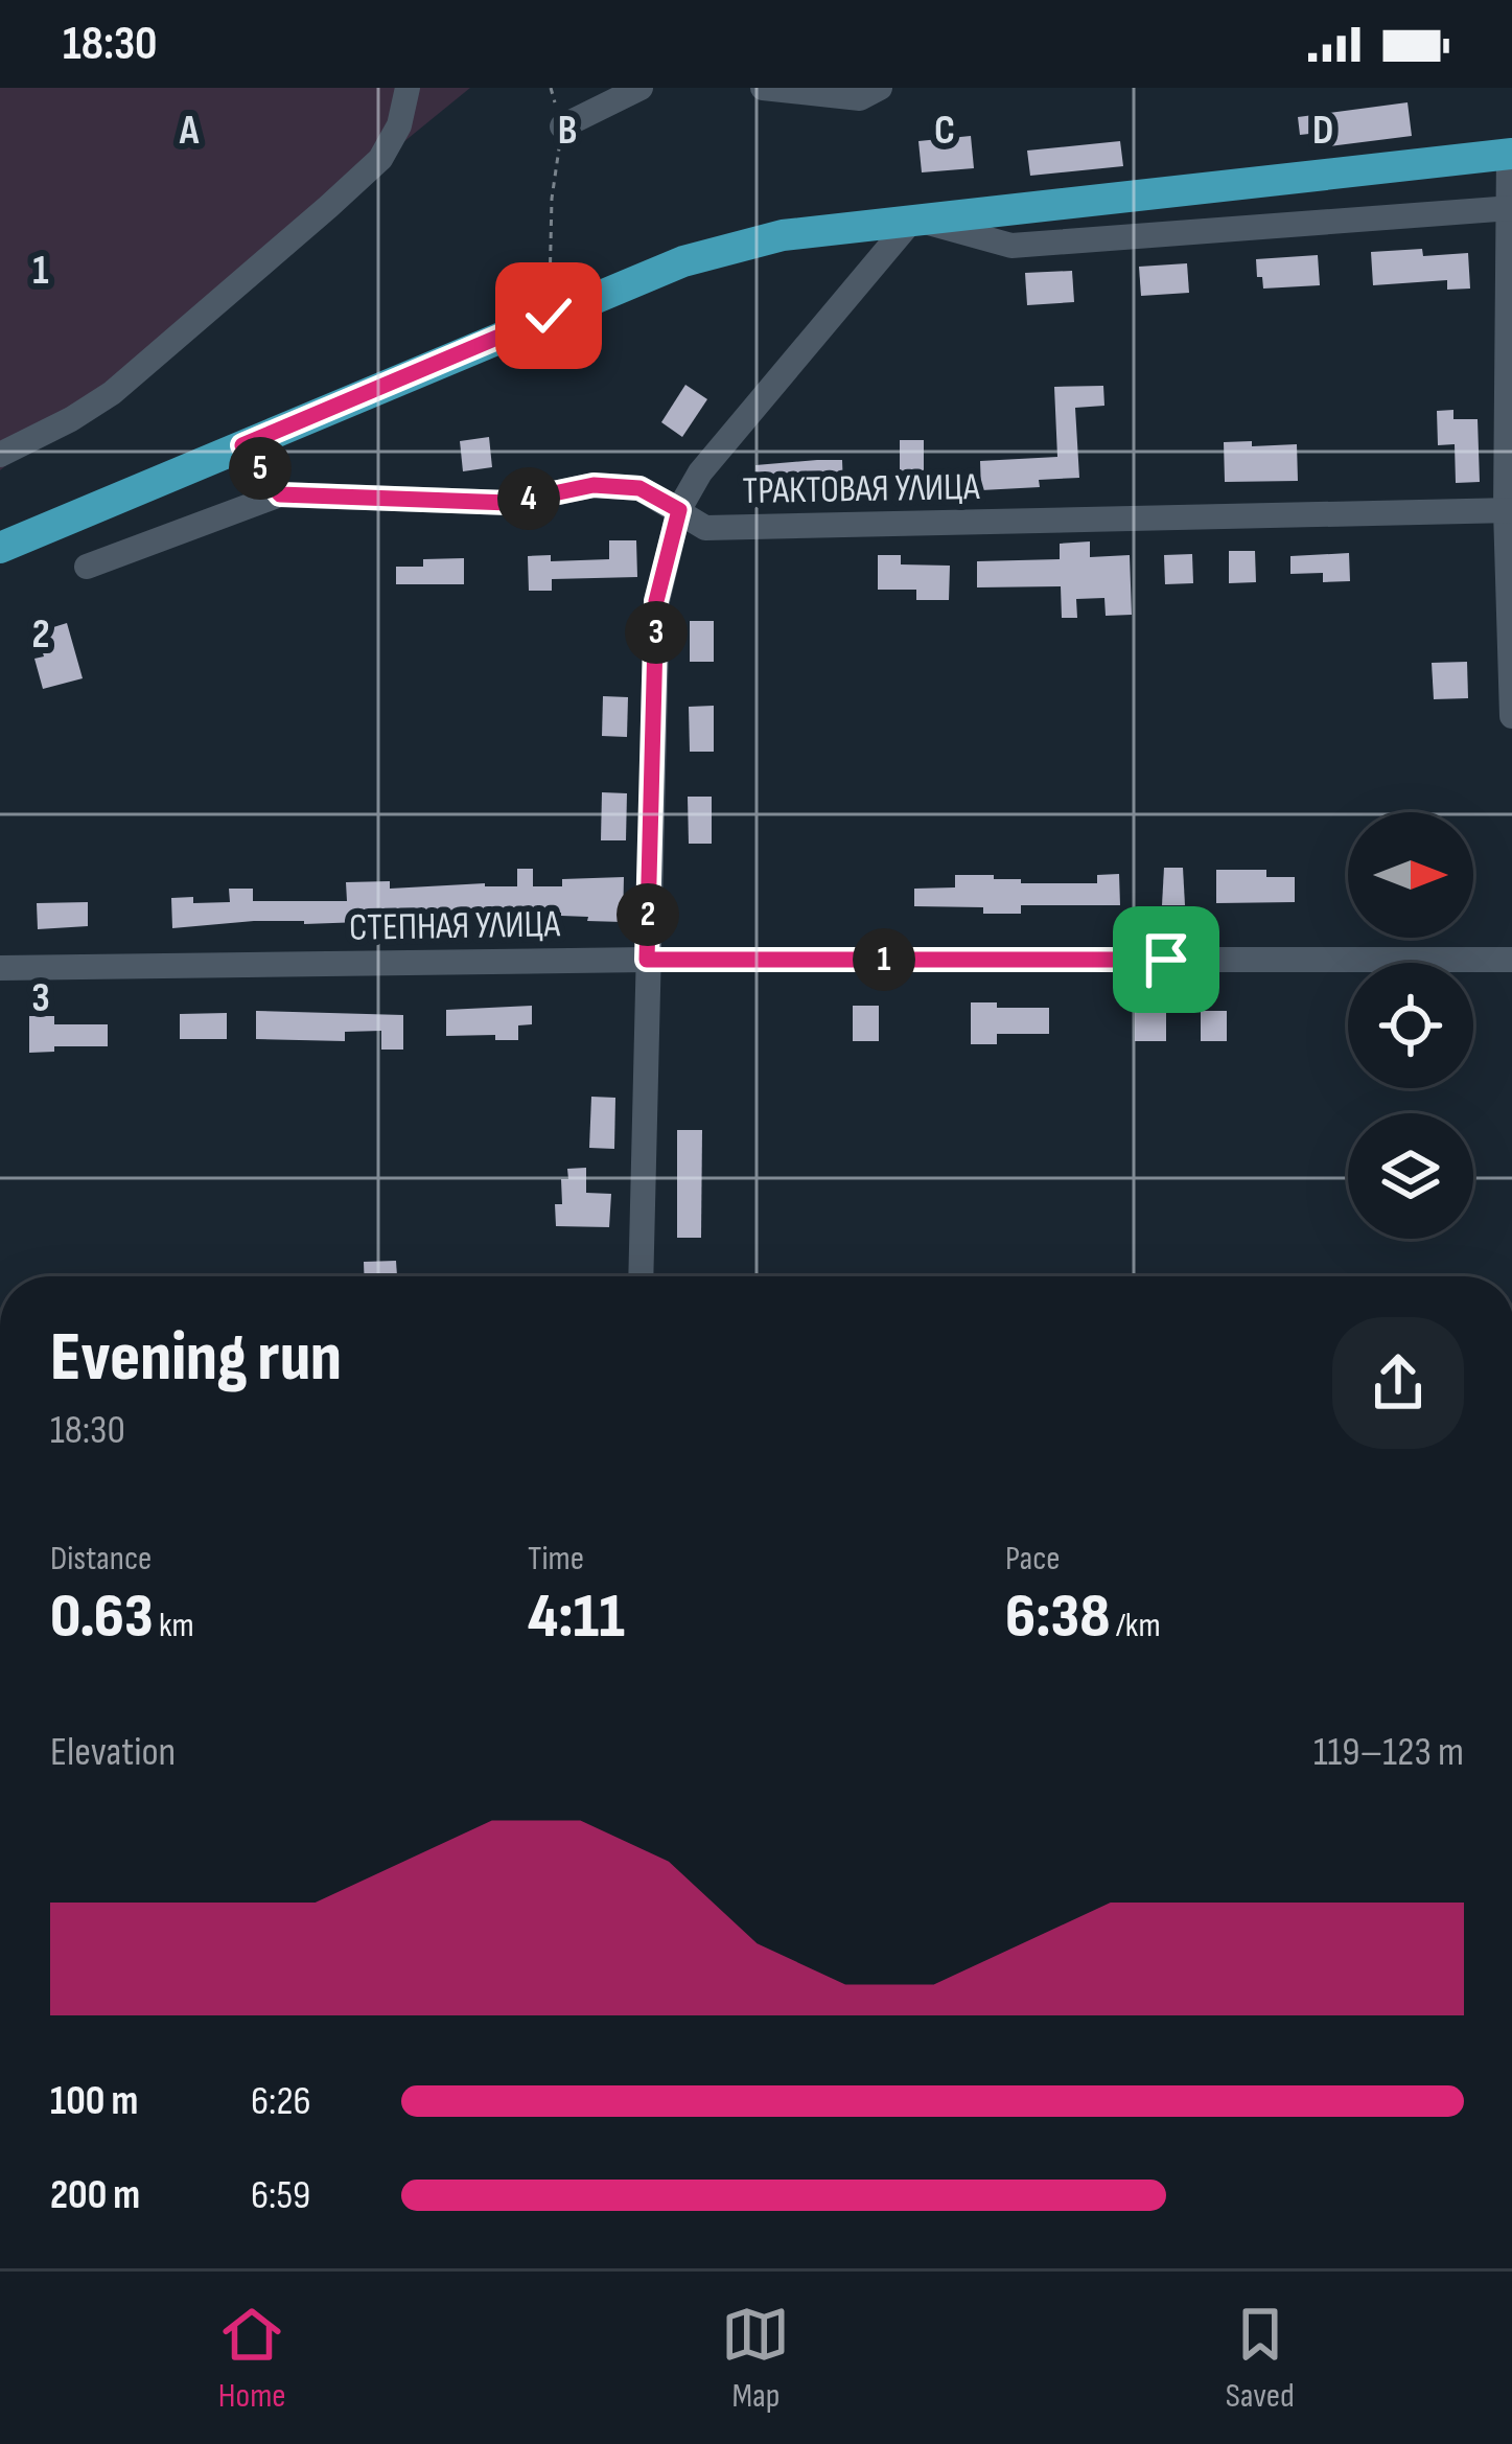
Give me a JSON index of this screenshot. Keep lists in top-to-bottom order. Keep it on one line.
{"streets":{"street":["ТРАКТОВАЯ УЛИЦА","СТЕПНАЯ УЛИЦА"]},"north":"right","page":{"status":"18:30","pins":["5","4","3","2","1"],"heading":["Evening run","18:30"],"stats":[["Distance","0.63 km"],["Time","4:11"],["Pace","6:38 /km"]],"chart":["Elevation","119–123 m"],"list":[{"name":"100 m","note":"6:26"},{"name":"200 m","note":"6:59"}],"tabs":["Home","Map","Saved"]},"grid":{"columns":["A","B","C","D"],"rows":["1","2","3"]}}
